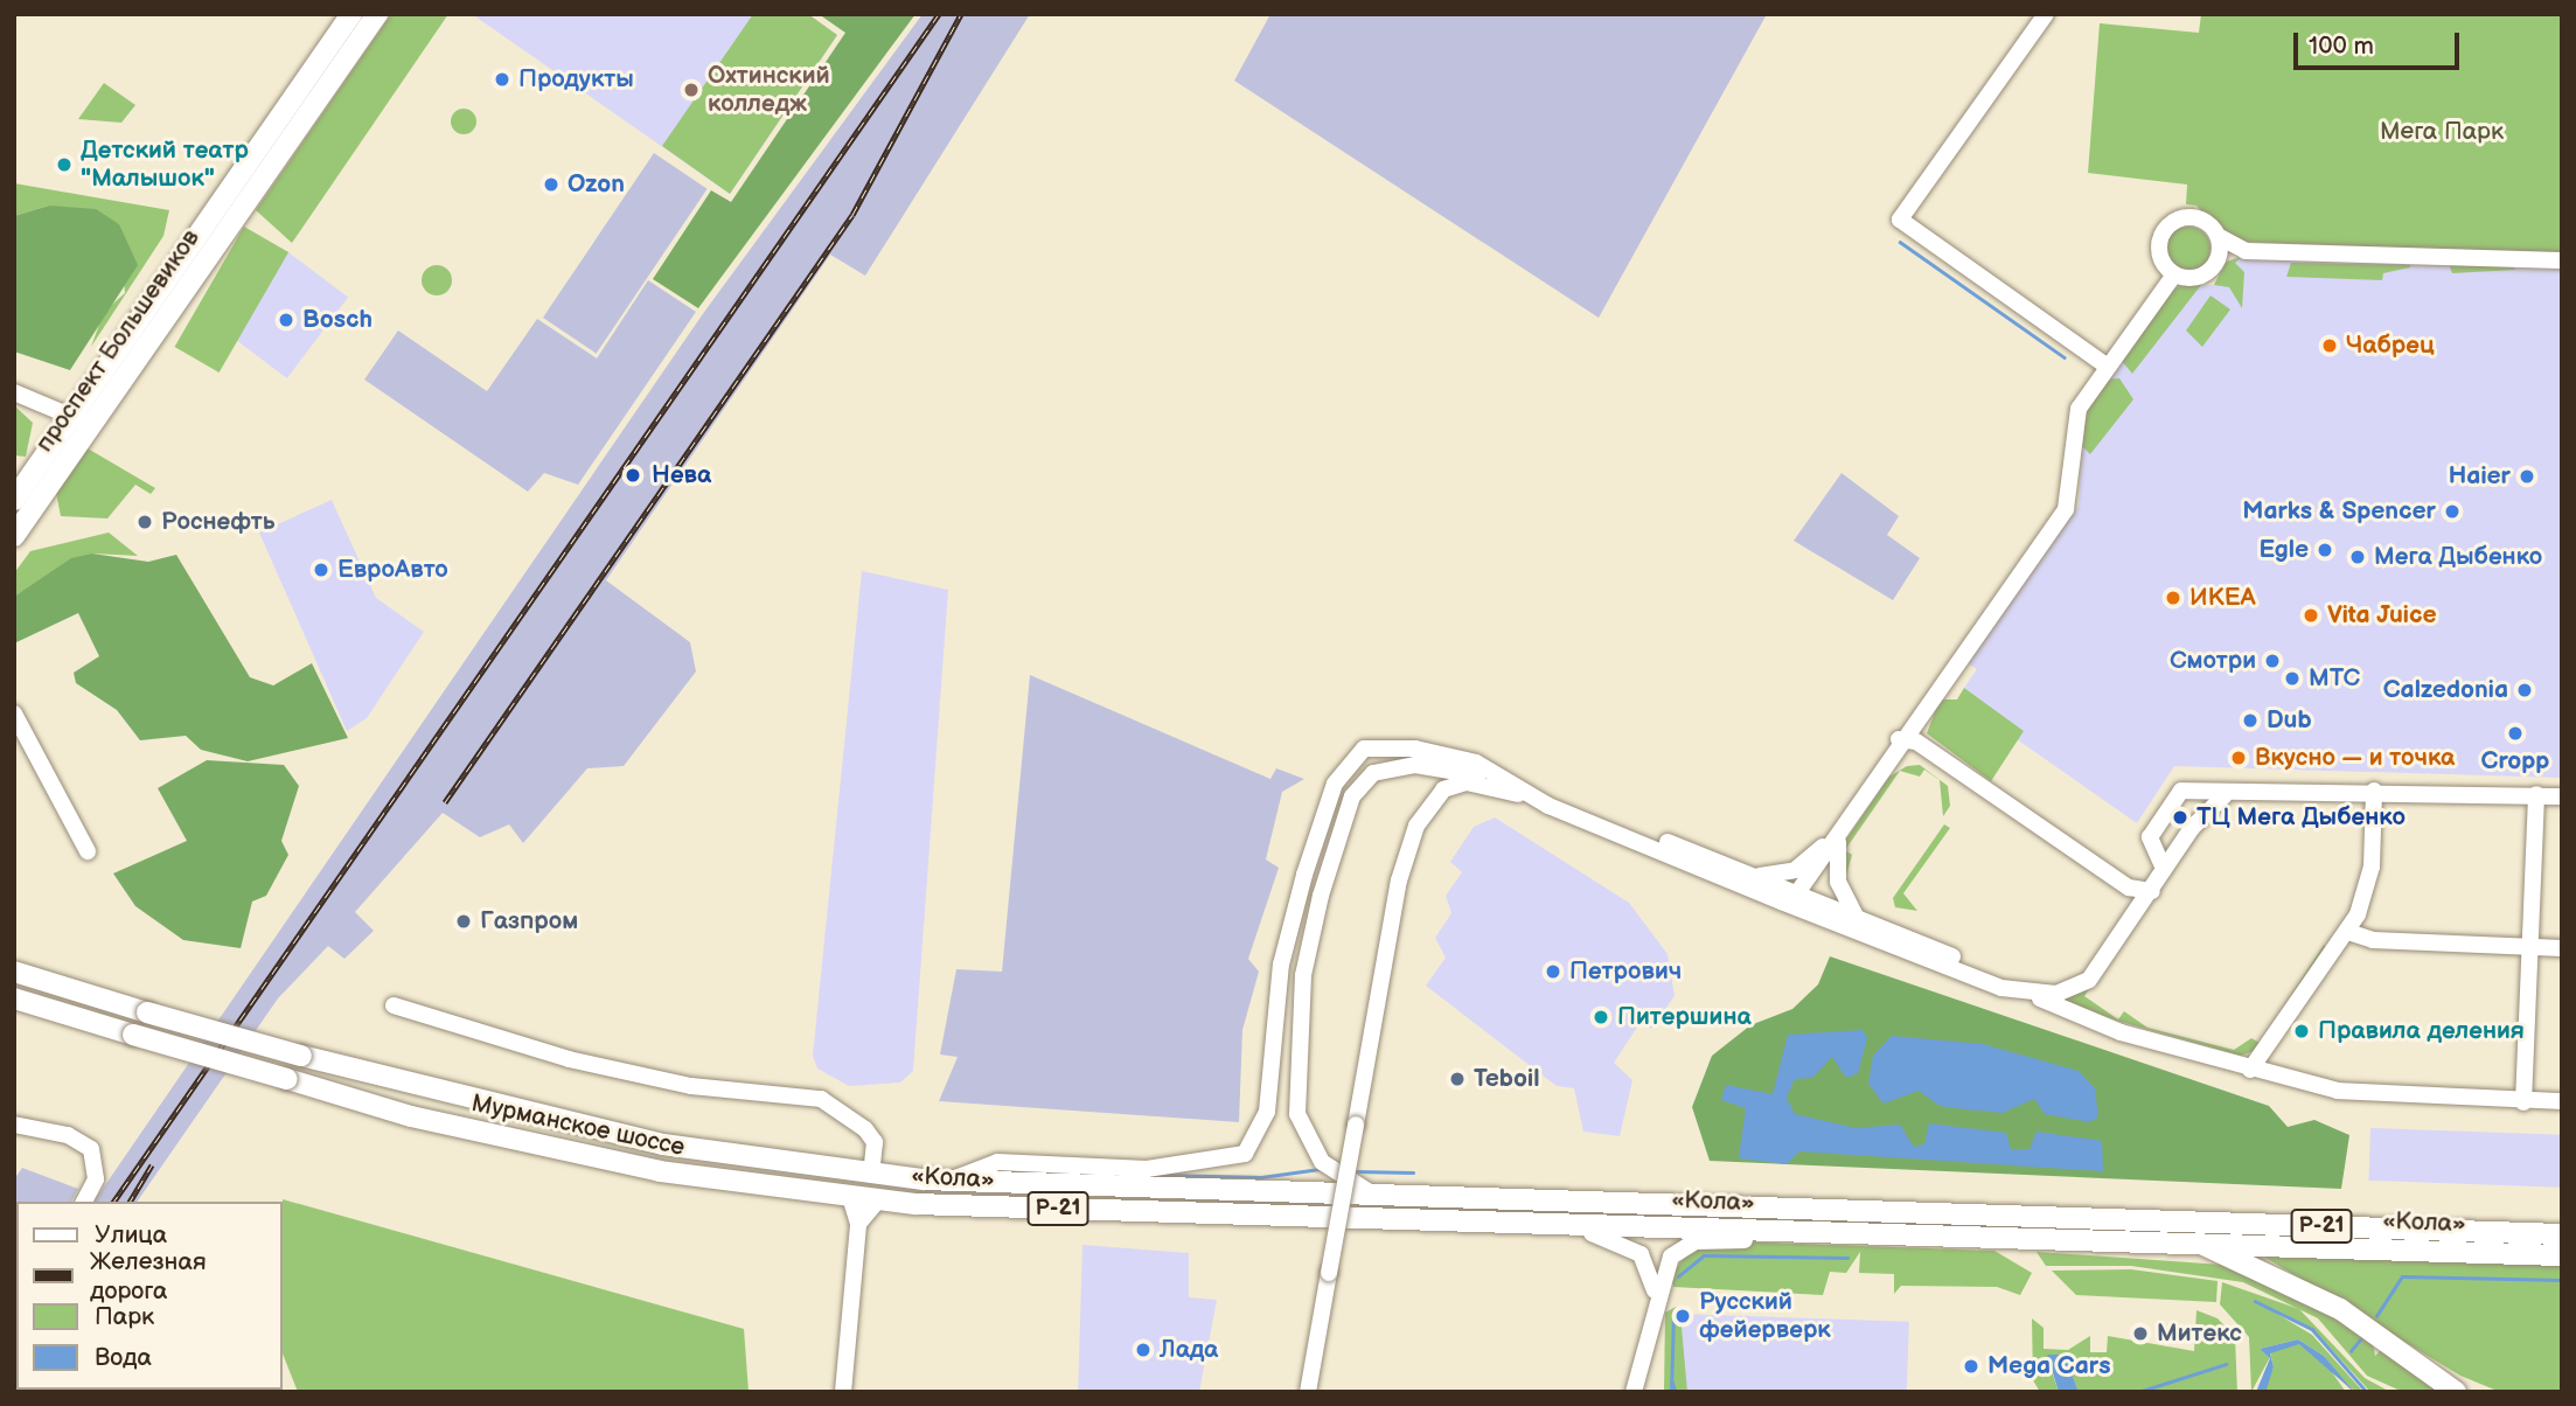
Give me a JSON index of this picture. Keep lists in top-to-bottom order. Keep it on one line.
{"streets":{"main road":["проспект Большевиков","Мурманское шоссе","«Кола»","Р-21"]},"crossings":[["Мурманское шоссе","«Кола»"]],"parks":["Мега Парк"],"places":["Продукты","Охтинский колледж","Детский театр \"Малышок\"","Ozon","Bosch","Чабрец","Нева","Haier","Marks & Spencer","Роснефть","Egle","Мега Дыбенко","ЕвроАвто","ИКЕА","Vita Juice","Смотри","МТС","Calzedonia","Dub","Cropp","Вкусно — и точка","ТЦ Мега Дыбенко","Газпром","Петрович","Питершина","Правила деления","Teboil","Русский фейерверк","Митекс","Лада","Mega Cars"],"legend":["Улица","Железная дорога","Парк","Вода"],"scale_bar":"100 m"}
